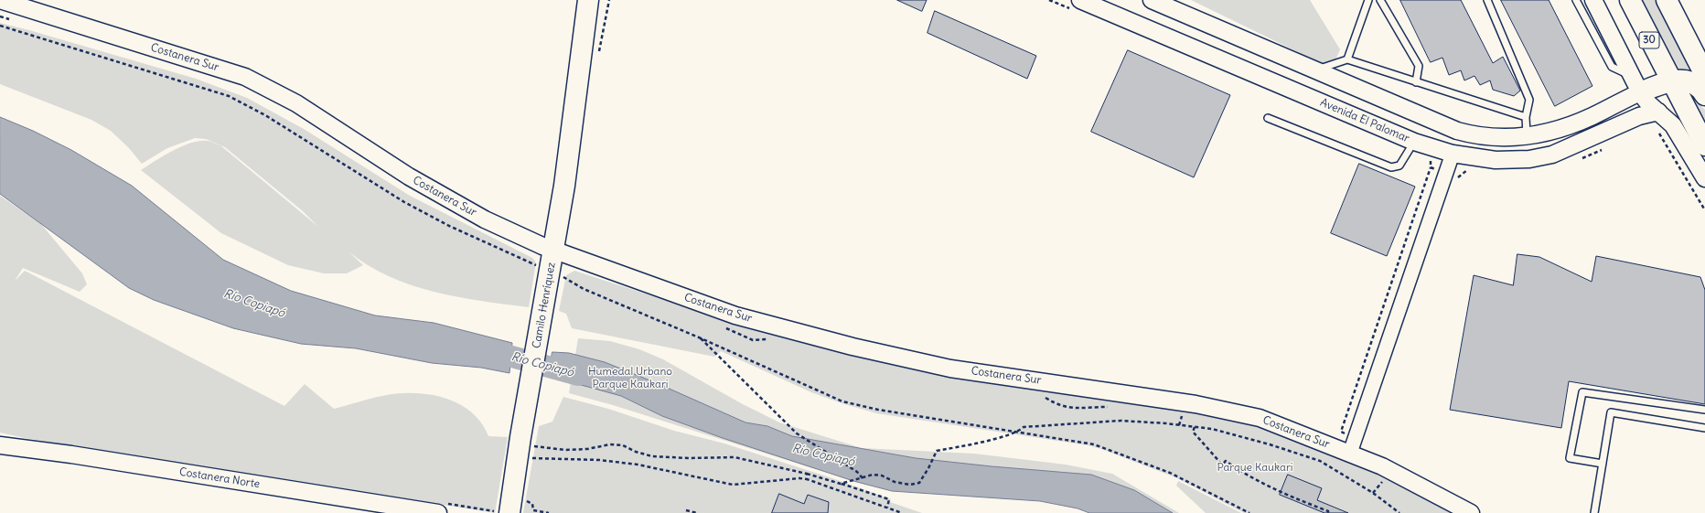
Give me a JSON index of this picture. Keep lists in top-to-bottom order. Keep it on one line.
{"streets":{"main road":["30","Camilo Henríquez"],"street":["Costanera Sur","Avenida El Palomar","Costanera Norte"]},"crossings":[["Costanera Sur","Camilo Henríquez"]],"water":["Río Copiapó"],"parks":["Humedal Urbano Parque Kaukari","Parque Kaukari"]}
